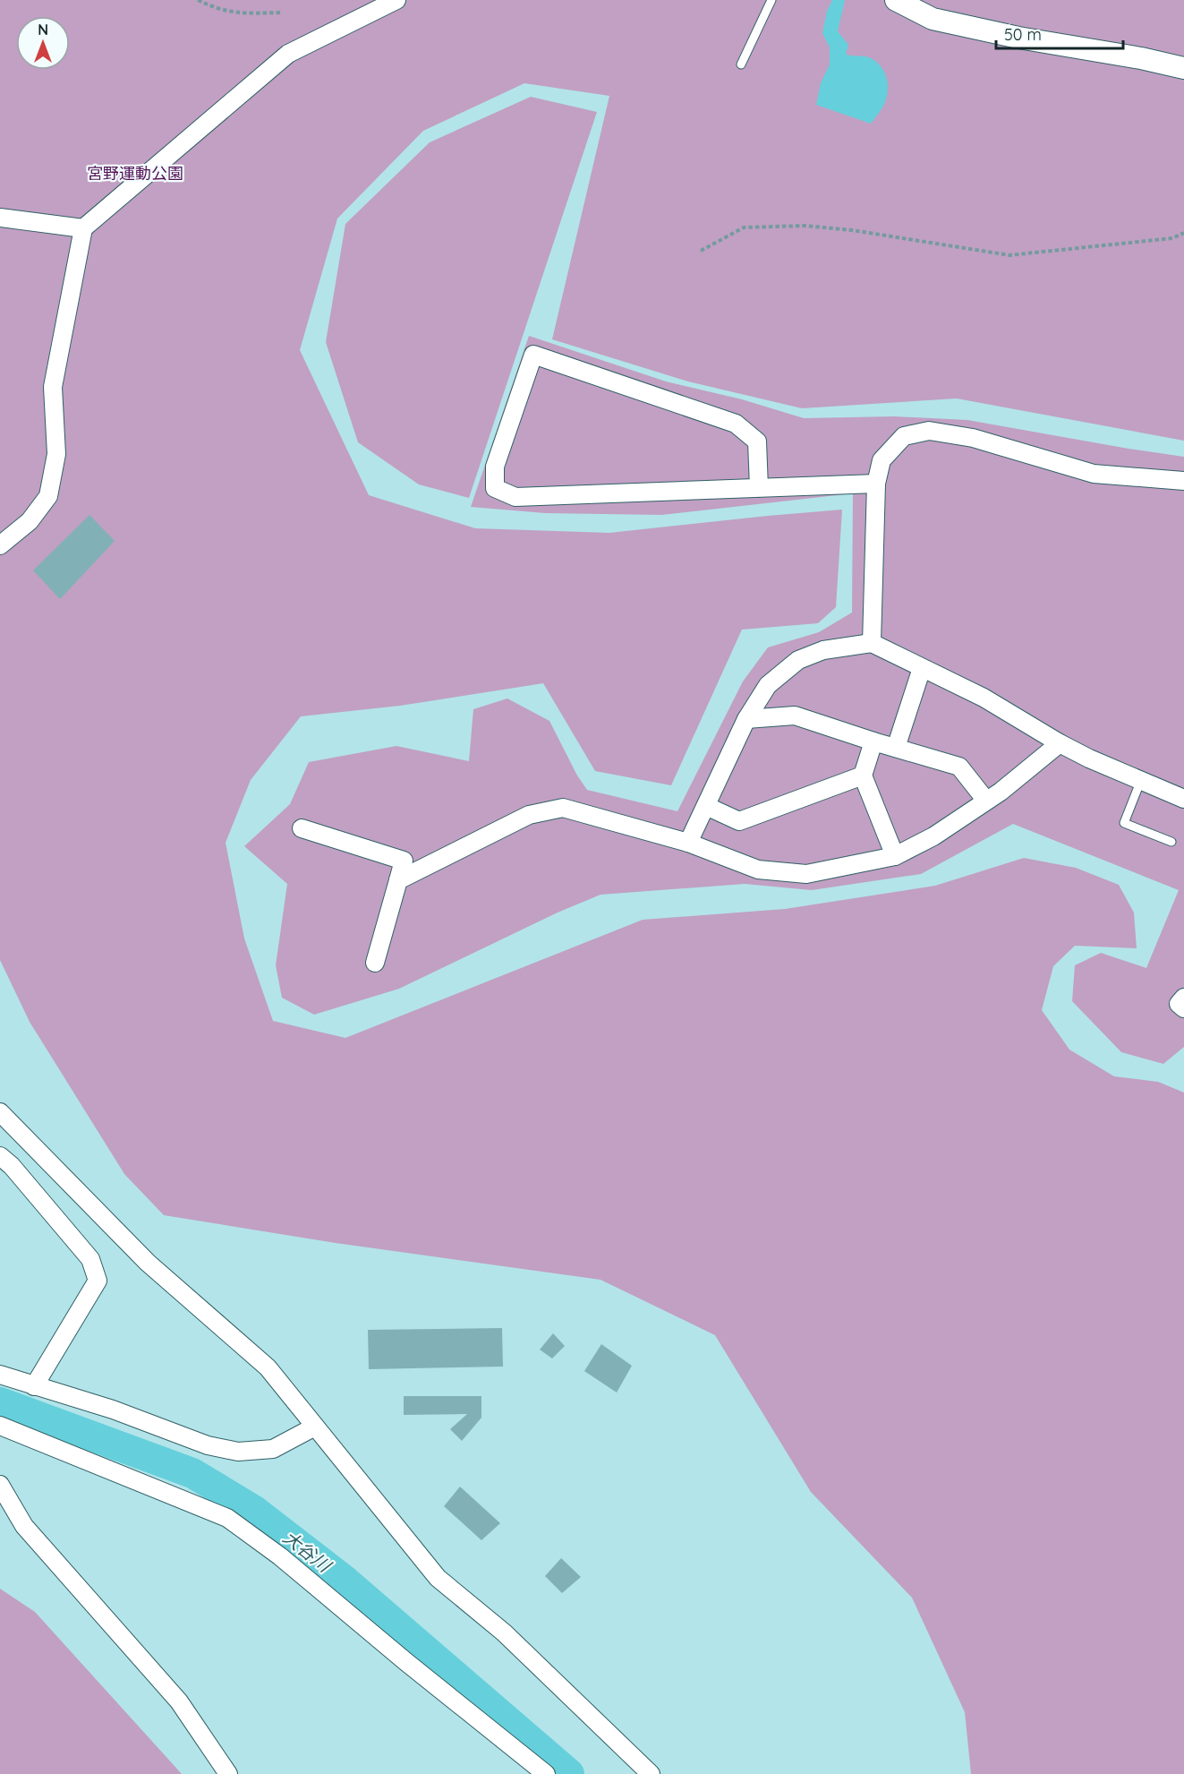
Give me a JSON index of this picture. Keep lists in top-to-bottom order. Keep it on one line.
{"water":["大谷川"],"parks":["宮野運動公園"],"scale_bar":"50 m","north":"top"}
